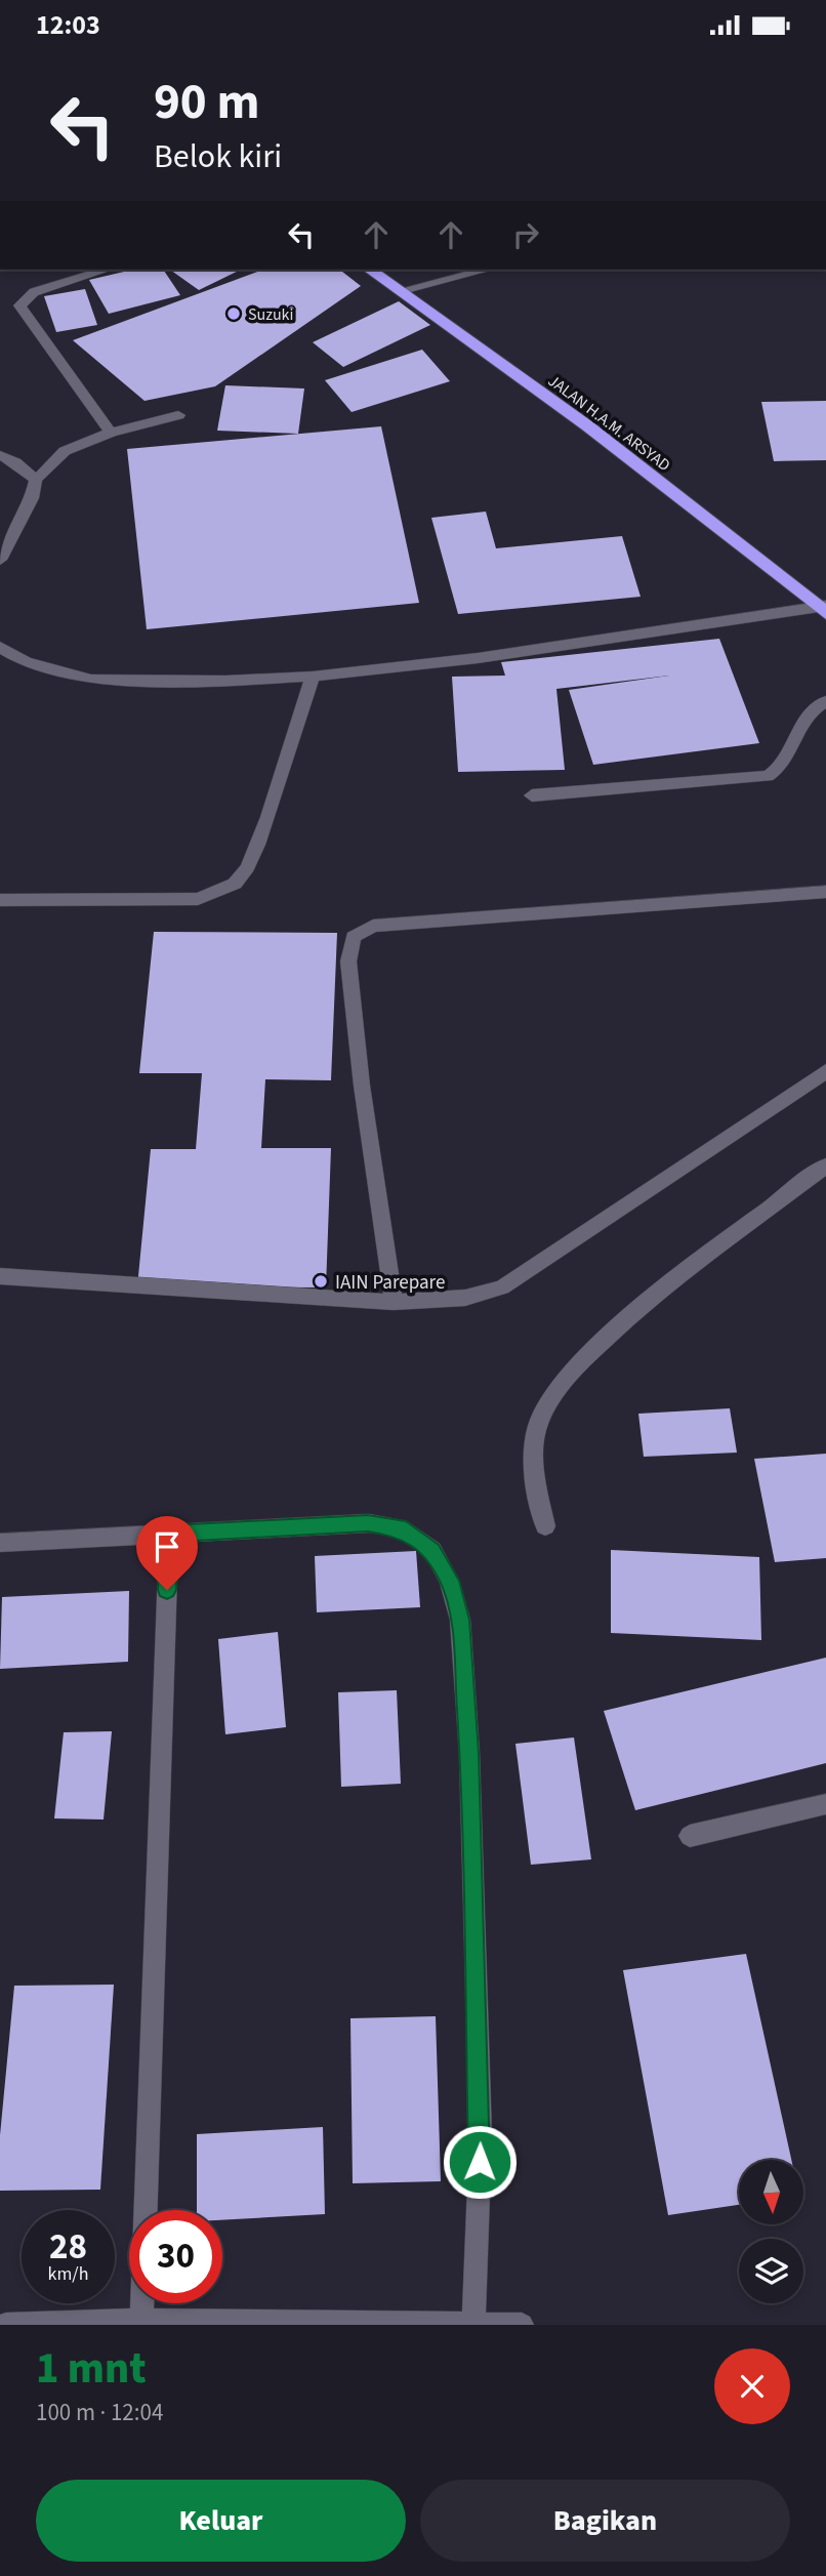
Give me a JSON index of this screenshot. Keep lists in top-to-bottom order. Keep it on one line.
{"streets":{"highway":["JALAN H.A.M. ARSYAD"]},"places":["Suzuki","IAIN Parepare"],"north":"bottom","page":{"status":"12:03","turn":["90 m","Belok kiri"],"speed":"28 km/h","limit":"30","heading":["1 mnt","100 m · 12:04"],"buttons":["Keluar","Bagikan"]}}
